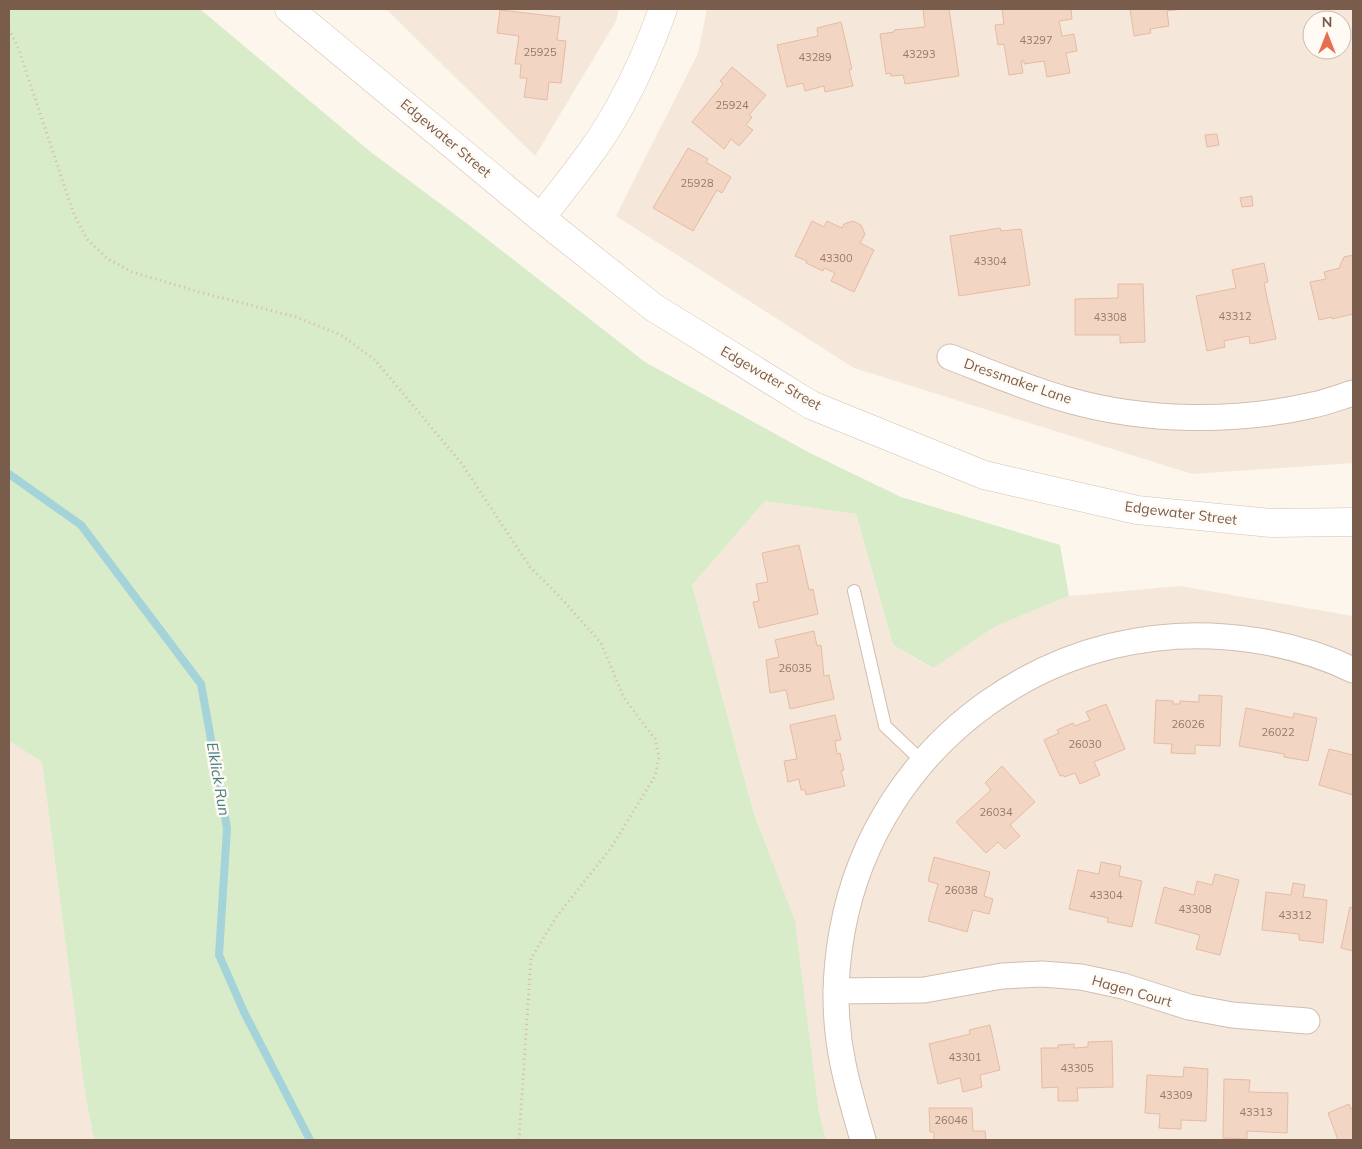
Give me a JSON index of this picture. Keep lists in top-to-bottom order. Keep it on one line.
{"streets":{"street":["Edgewater Street","Dressmaker Lane","Hagen Court"]},"water":["Elklick Run"],"house_numbers":["43297","25925","43293","43289","25924","25928","43300","43304","43312","43308","26035","26026","26022","26030","26034","26038","43304","43308","43312","43301","43305","43309","43313","26046"],"north":"top"}
